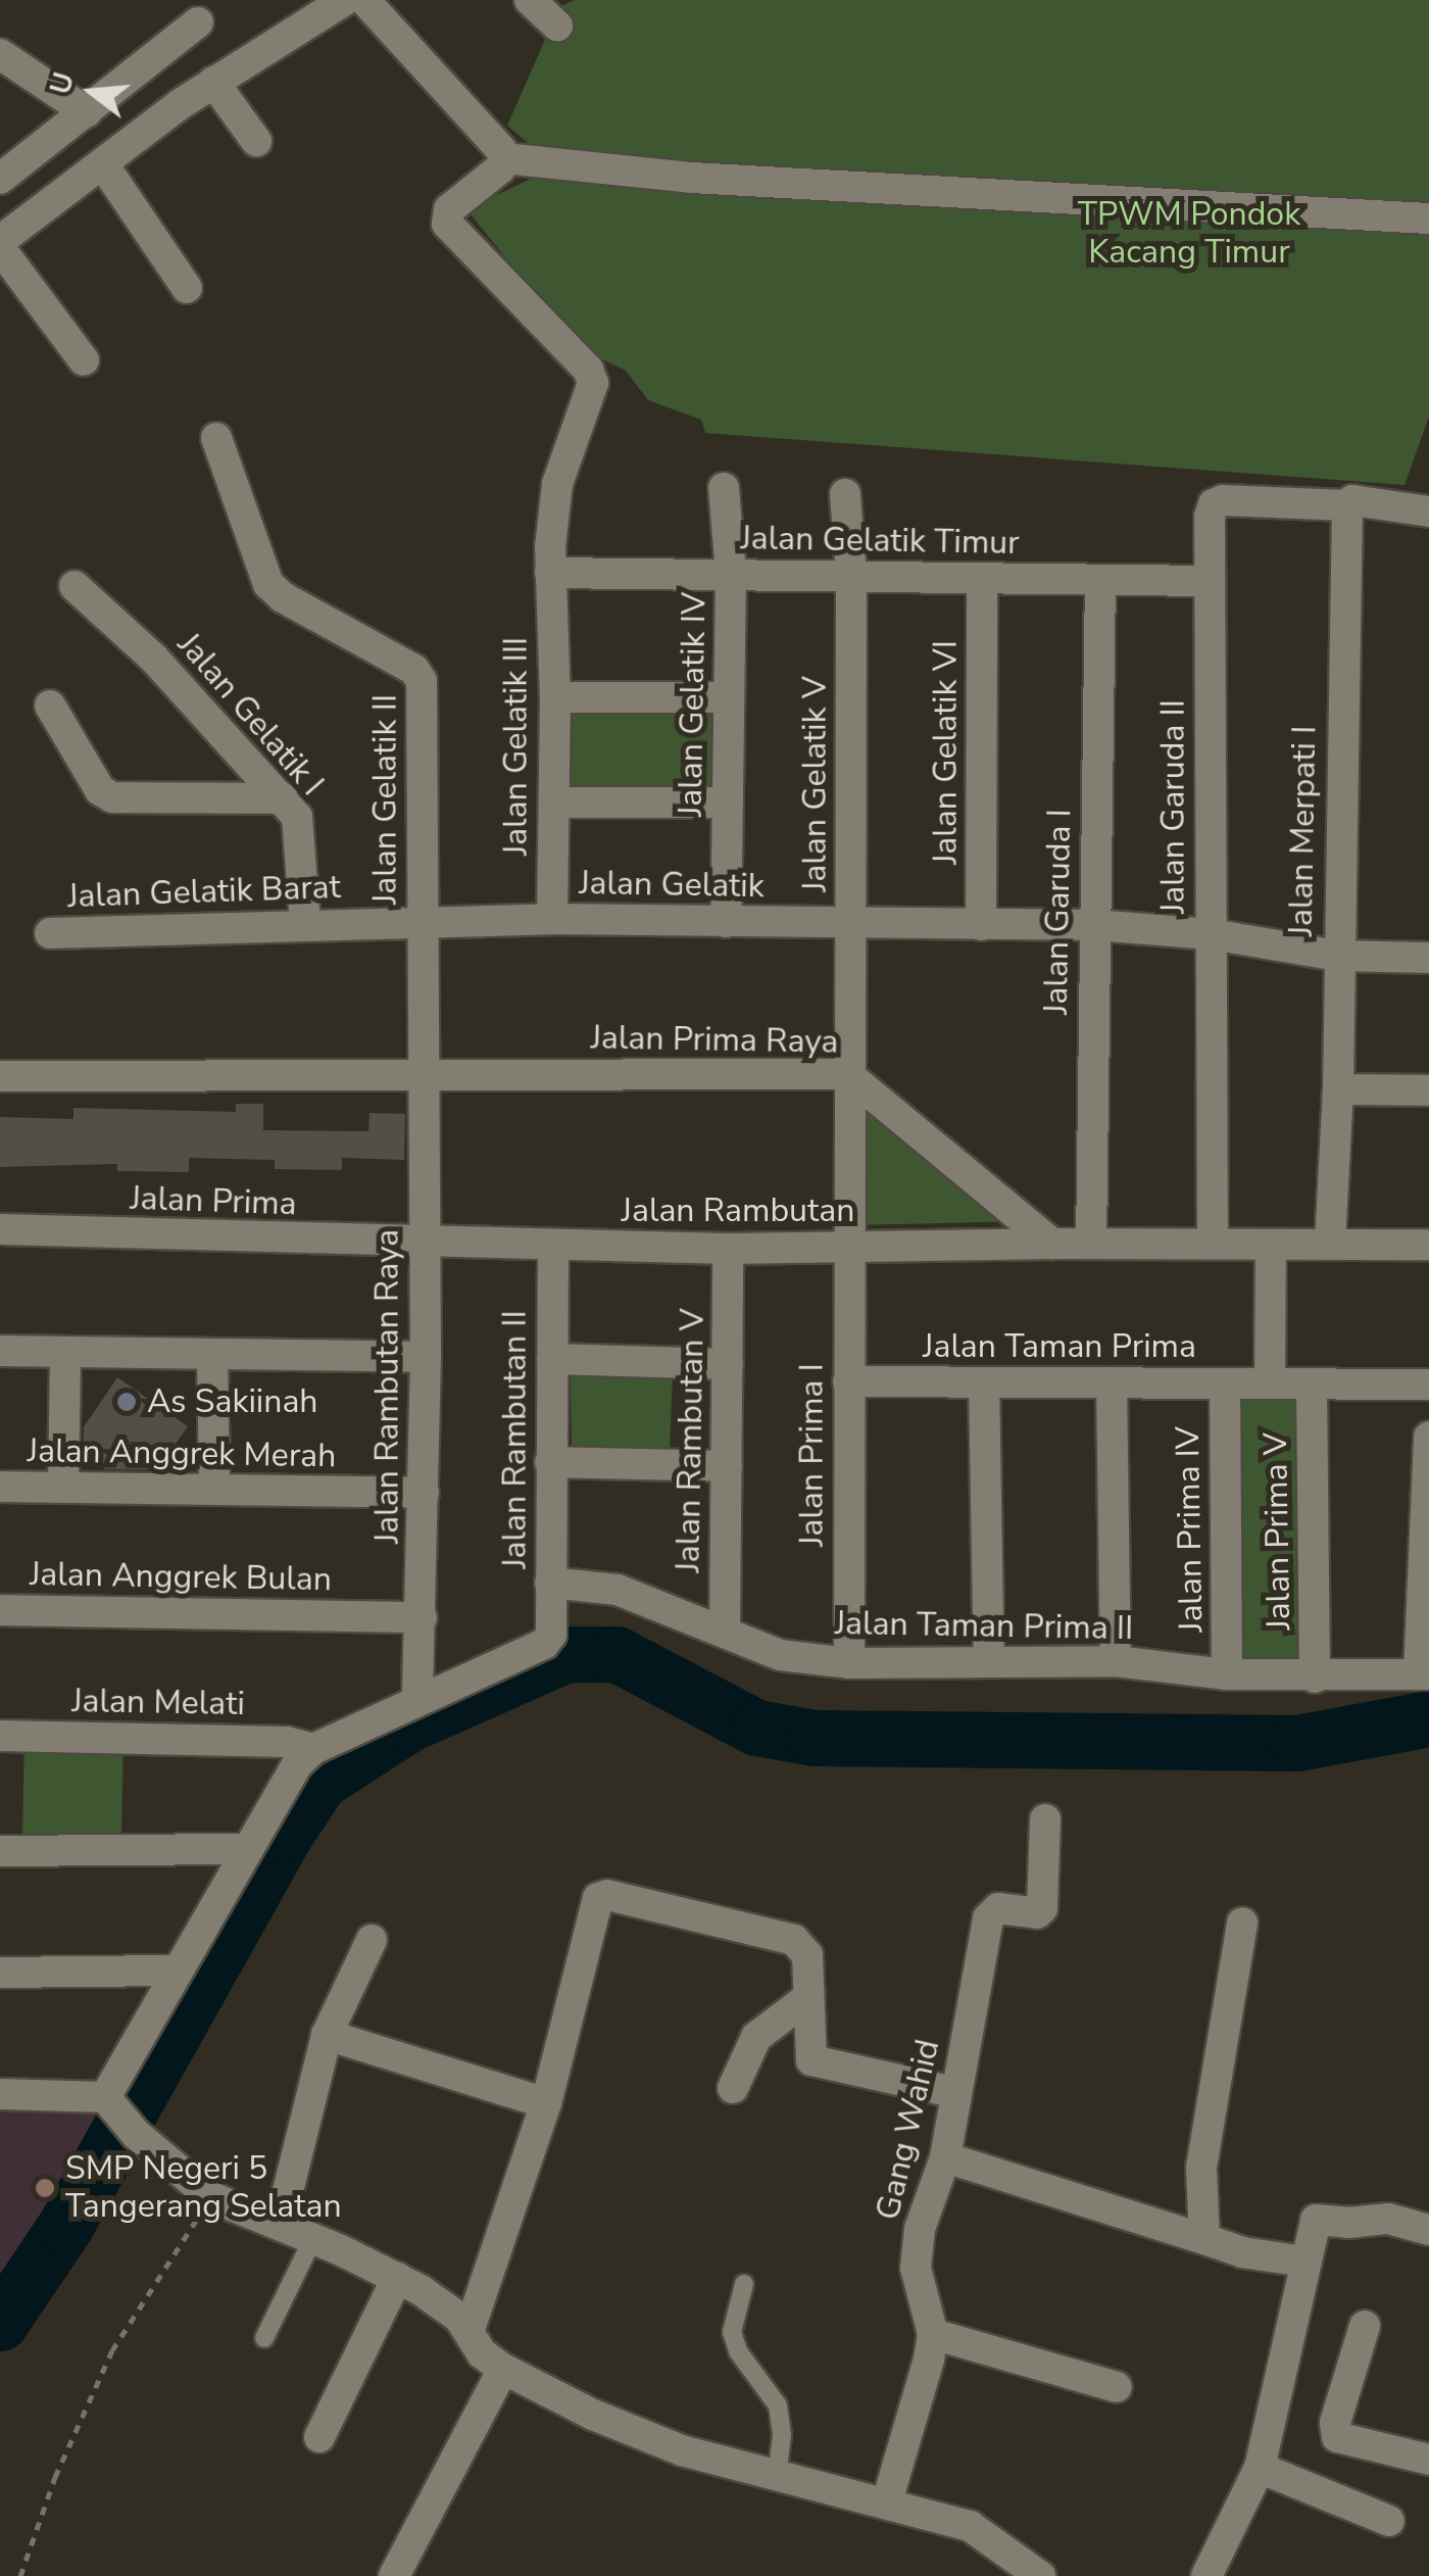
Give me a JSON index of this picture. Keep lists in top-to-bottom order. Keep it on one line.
{"streets":{"street":["Jalan Gelatik Timur","Jalan Gelatik IV","Jalan Gelatik I","Jalan Gelatik III","Jalan Gelatik VI","Jalan Gelatik V","Jalan Gelatik II","Jalan Garuda II","Jalan Merpati I","Jalan Gelatik","Jalan Gelatik Barat","Jalan Garuda I","Jalan Prima Raya","Jalan Prima","Jalan Rambutan","Jalan Taman Prima","Jalan Rambutan Raya","Jalan Rambutan II","Jalan Rambutan V","Jalan Anggrek Merah","Jalan Prima I","Jalan Prima IV","Jalan Prima V","Jalan Anggrek Bulan","Jalan Taman Prima II","Jalan Melati","Gang Wahid"]},"crossings":[["Jalan Gelatik Timur","Jalan Gelatik IV"],["Jalan Gelatik Timur","Jalan Gelatik III"],["Jalan Gelatik Timur","Jalan Gelatik VI"],["Jalan Gelatik Timur","Jalan Gelatik V"],["Jalan Gelatik Timur","Jalan Garuda II"],["Jalan Gelatik Timur","Jalan Garuda I"],["Jalan Gelatik IV","Jalan Gelatik"],["Jalan Gelatik I","Jalan Gelatik Barat"],["Jalan Gelatik III","Jalan Gelatik"],["Jalan Gelatik VI","Jalan Gelatik"],["Jalan Gelatik V","Jalan Gelatik"],["Jalan Gelatik V","Jalan Prima Raya"],["Jalan Gelatik V","Jalan Rambutan"],["Jalan Gelatik V","Jalan Prima I"],["Jalan Gelatik II","Jalan Gelatik"],["Jalan Gelatik II","Jalan Gelatik Barat"],["Jalan Gelatik II","Jalan Prima Raya"],["Jalan Gelatik II","Jalan Rambutan Raya"],["Jalan Garuda II","Jalan Merpati I"],["Jalan Garuda II","Jalan Gelatik"],["Jalan Merpati I","Jalan Gelatik"],["Jalan Gelatik","Jalan Gelatik Barat"],["Jalan Gelatik","Jalan Garuda I"],["Jalan Prima Raya","Jalan Rambutan"],["Jalan Prima Raya","Jalan Rambutan Raya"],["Jalan Prima","Jalan Rambutan"],["Jalan Prima","Jalan Rambutan Raya"],["Jalan Rambutan","Jalan Rambutan Raya"],["Jalan Rambutan","Jalan Rambutan II"],["Jalan Rambutan","Jalan Rambutan V"],["Jalan Rambutan","Jalan Prima I"],["Jalan Taman Prima","Jalan Prima I"],["Jalan Taman Prima","Jalan Prima IV"],["Jalan Taman Prima","Jalan Prima V"],["Jalan Rambutan Raya","Jalan Rambutan II"],["Jalan Rambutan Raya","Jalan Anggrek Merah"],["Jalan Rambutan Raya","Jalan Anggrek Bulan"],["Jalan Rambutan II","Jalan Taman Prima II"],["Jalan Rambutan V","Jalan Taman Prima II"],["Jalan Prima I","Jalan Taman Prima II"],["Jalan Prima IV","Jalan Taman Prima II"],["Jalan Prima V","Jalan Taman Prima II"]],"parks":["TPWM Pondok Kacang Timur"],"places":["As Sakiinah","SMP Negeri 5 Tangerang Selatan"],"north":"left"}
